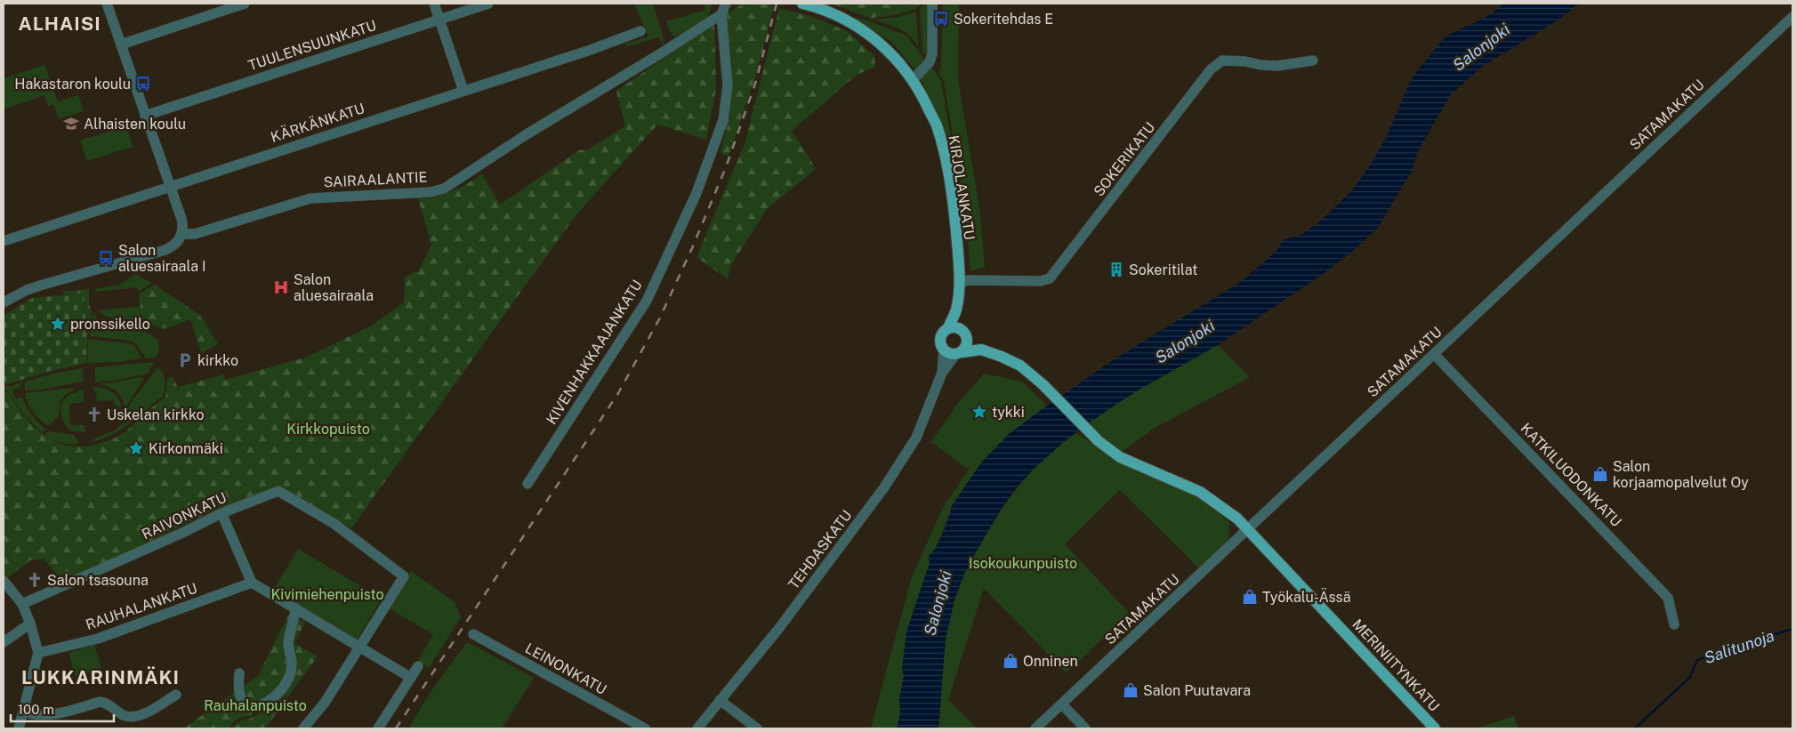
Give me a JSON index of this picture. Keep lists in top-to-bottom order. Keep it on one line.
{"streets":{"main road":["KIRJOLANKATU","MERINIITYNKATU"],"street":["TUULENSUUNKATU","SATAMAKATU","KÄRKÄNKATU","SOKERIKATU","SAIRAALANTIE","KIVENHAKKAAJANKATU","KATKILUODONKATU","RAIVONKATU","TEHDASKATU","RAUHALANKATU","LEINONKATU"]},"crossings":[["SATAMAKATU","KATKILUODONKATU"],["SATAMAKATU","MERINIITYNKATU"],["SOKERIKATU","KIRJOLANKATU"],["SAIRAALANTIE","KIVENHAKKAAJANKATU"],["KIRJOLANKATU","TEHDASKATU"],["KIRJOLANKATU","MERINIITYNKATU"],["TEHDASKATU","MERINIITYNKATU"]],"districts":["ALHAISI","LUKKARINMÄKI"],"water":["Salonjoki","Salitunoja"],"parks":["Kirkkopuisto","Isokoukunpuisto","Kivimiehenpuisto","Rauhalanpuisto"],"places":{"bus stop":["Sokeritehdas E","Hakastaron koulu","Salon aluesairaala I"],"school or university":["Alhaisten koulu"],"building":["Sokeritilat"],"hospital":["Salon aluesairaala"],"place":["pronssikello","tykki","Kirkonmäki"],"parking":["kirkko"],"church":["Uskelan kirkko","Salon tsasouna"],"shop":["Salon korjaamopalvelut Oy","Työkalu-Ässä","Onninen","Salon Puutavara"]},"scale_bar":"100 m"}
